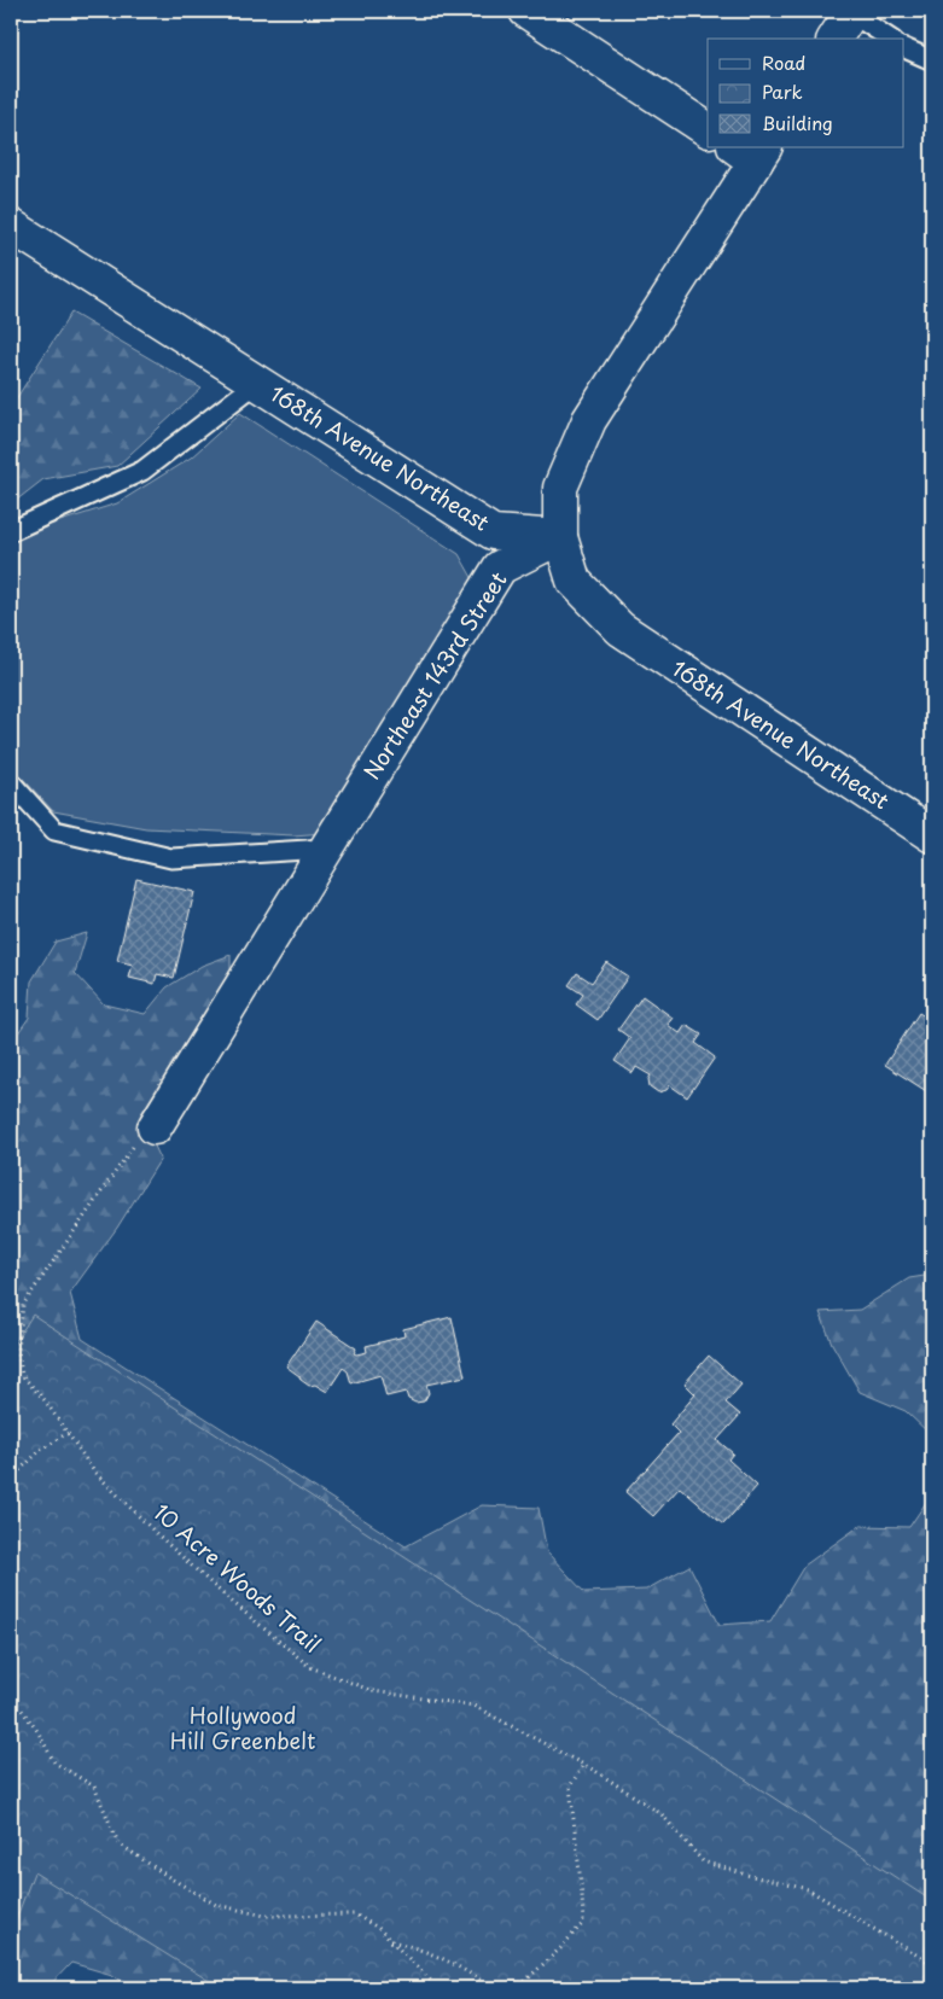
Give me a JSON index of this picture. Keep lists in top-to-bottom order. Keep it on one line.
{"streets":{"street":["168th Avenue Northeast","Northeast 143rd Street"],"path":["10 Acre Woods Trail"]},"crossings":[["168th Avenue Northeast","Northeast 143rd Street"],["Northeast 143rd Street","10 Acre Woods Trail"]],"parks":["Hollywood Hill Greenbelt"],"legend":["Road","Park","Building"]}
